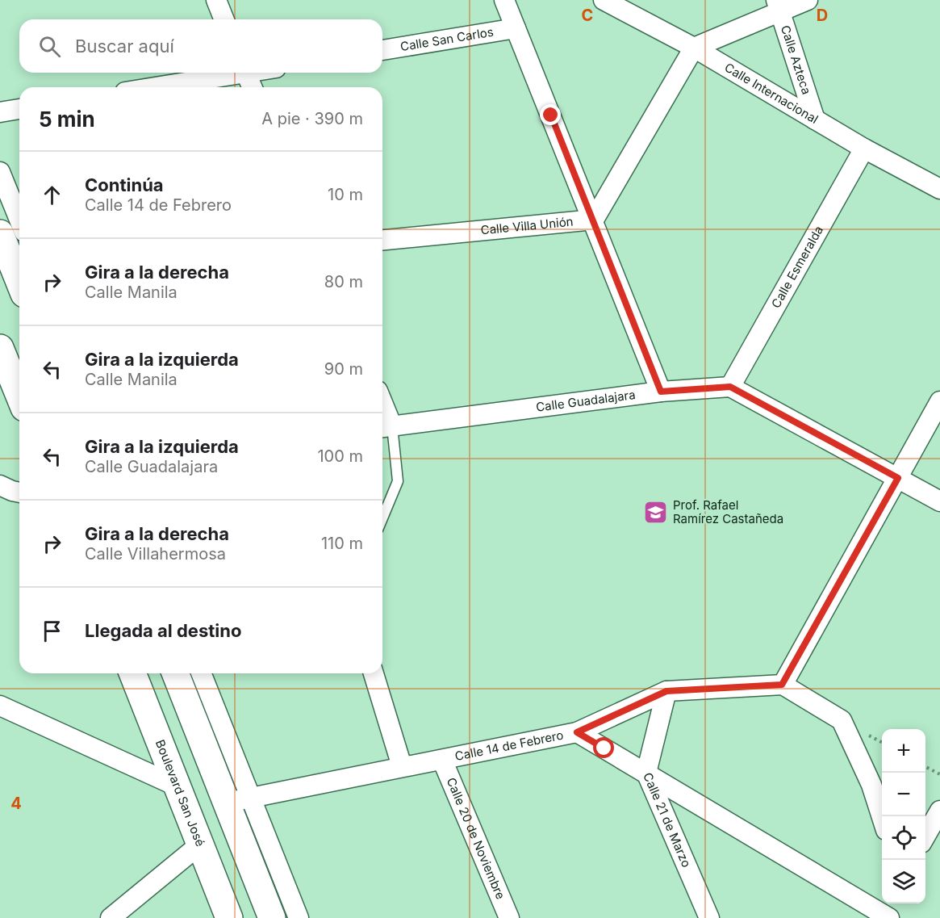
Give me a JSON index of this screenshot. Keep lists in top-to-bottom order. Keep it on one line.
{"streets":{"main road":["Boulevard San José"],"street":["Calle San Carlos","Calle Azteca","Calle Internacional","Calle Villa Unión","Calle Esmeralda","Calle Guadalajara","Calle 14 de Febrero","Calle 21 de Marzo","Calle 20 de Noviembre"]},"crossings":[["Calle Azteca","Calle Internacional"],["Calle Internacional","Calle Esmeralda"],["Calle Esmeralda","Calle Guadalajara"],["Calle 14 de Febrero","Calle 21 de Marzo"],["Calle 14 de Febrero","Calle 20 de Noviembre"]],"places":{"school or university":["Prof. Rafael Ramírez Castañeda"]},"page":{"search":"Buscar aquí","heading":["5 min","A pie · 390 m"],"list":[["Continúa","Calle 14 de Febrero","10 m"],["Gira a la derecha","Calle Manila","80 m"],["Gira a la izquierda","Calle Manila","90 m"],["Gira a la izquierda","Calle Guadalajara","100 m"],["Gira a la derecha","Calle Villahermosa","110 m"],"Llegada al destino"],"map_buttons":["+","−"]},"grid":{"columns":["C","D"],"rows":["4"]}}
